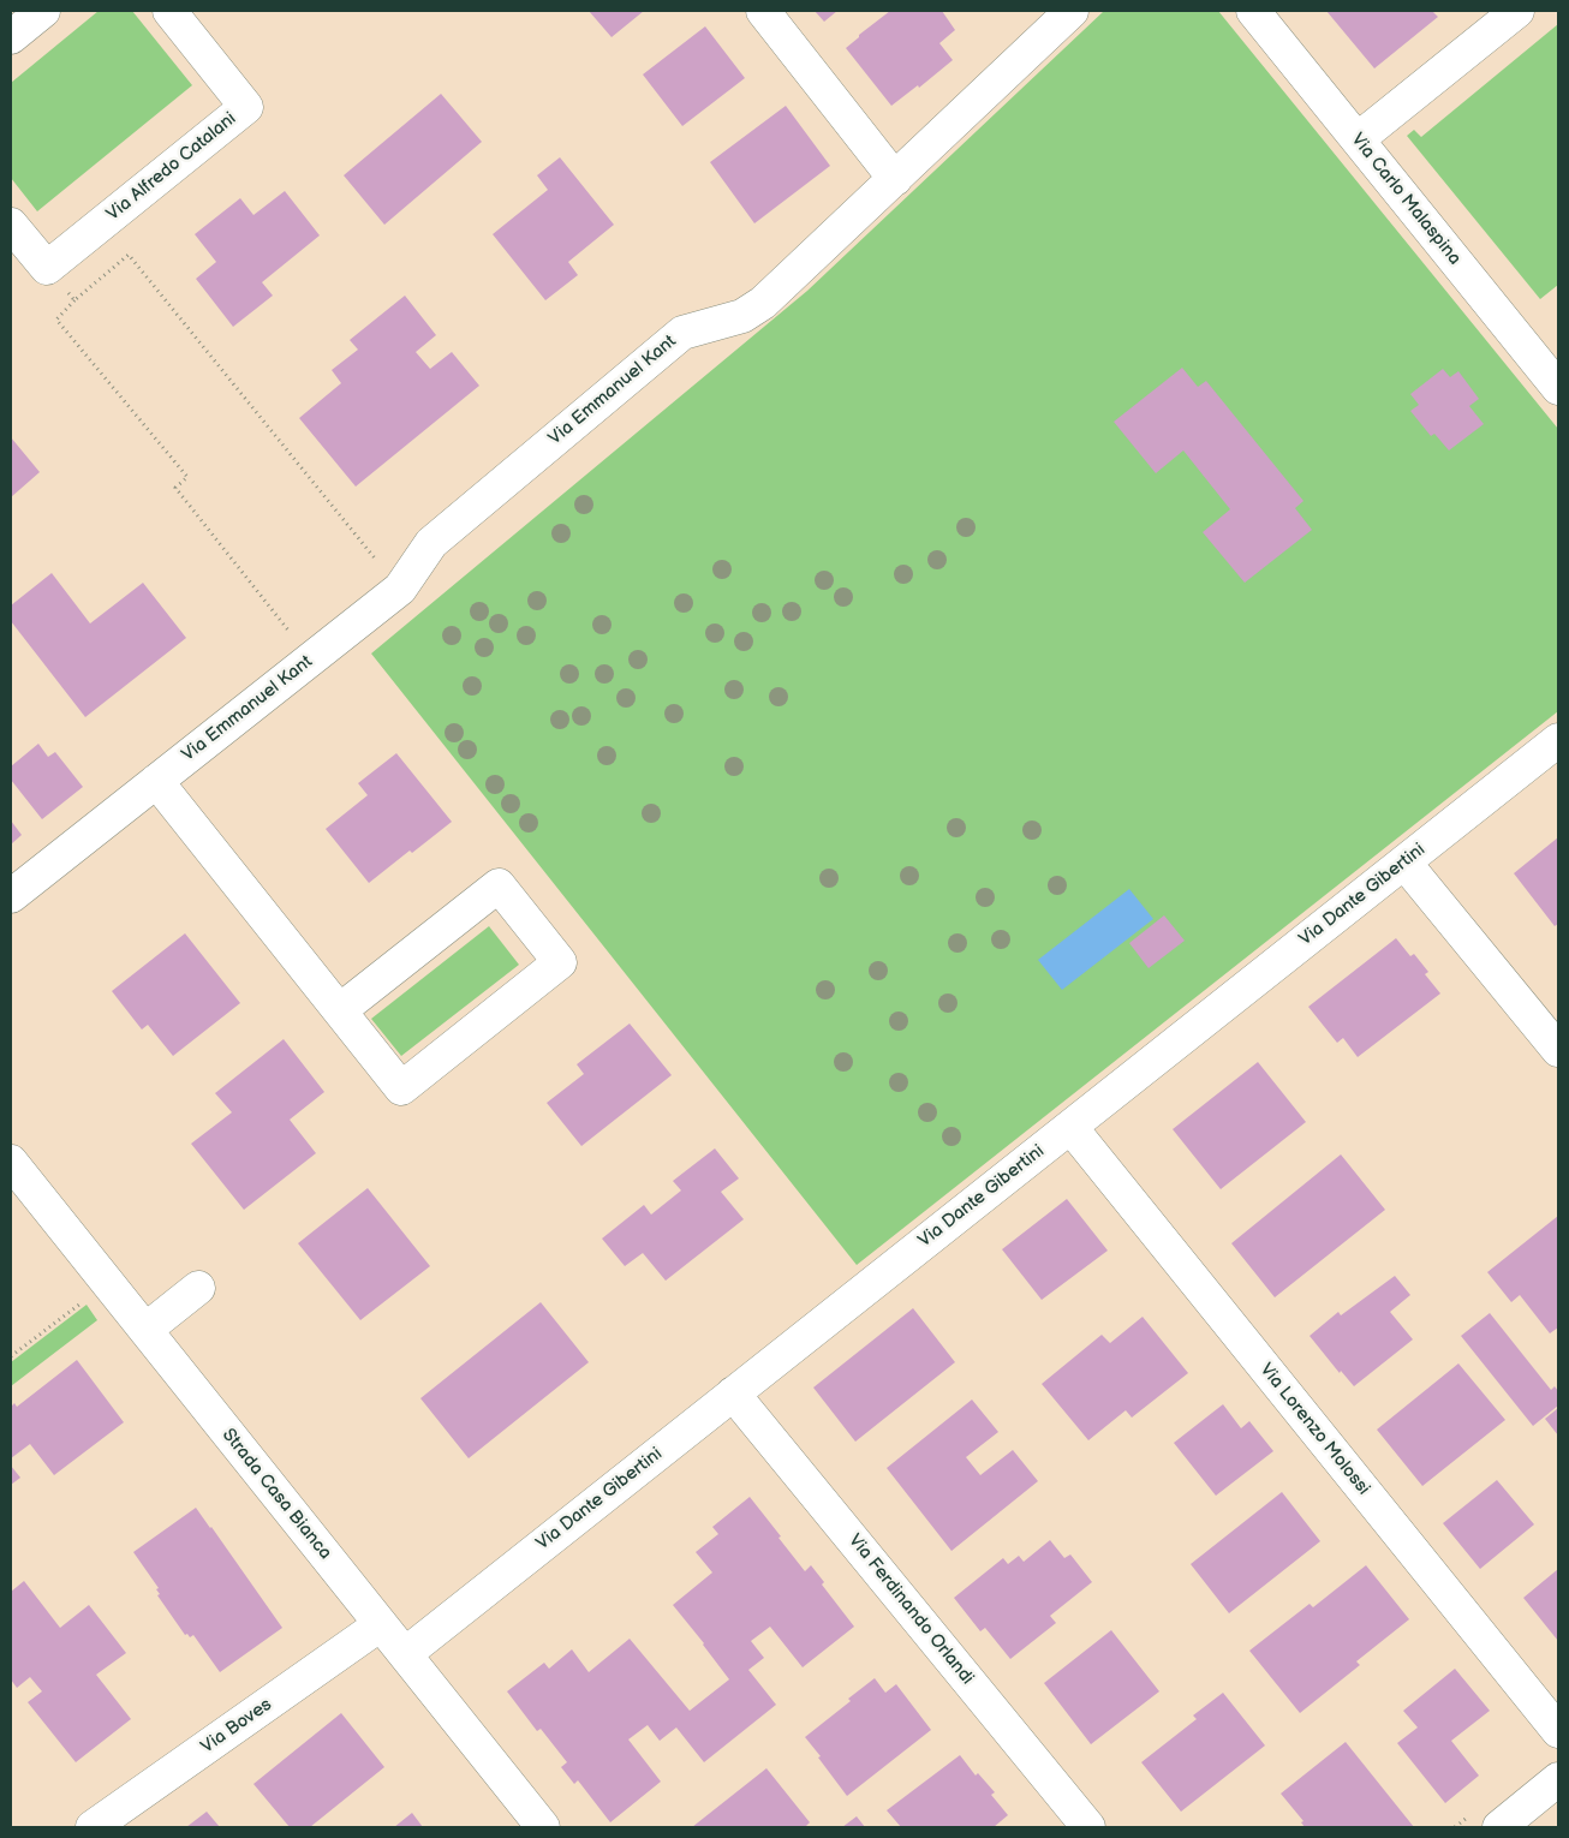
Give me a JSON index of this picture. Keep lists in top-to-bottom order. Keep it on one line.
{"streets":{"street":["Via Alfredo Catalani","Via Carlo Malaspina","Via Emmanuel Kant","Via Dante Gibertini","Via Lorenzo Molossi","Strada Casa Bianca","Via Ferdinando Orlandi","Via Boves"]},"crossings":[["Via Dante Gibertini","Via Lorenzo Molossi"],["Via Dante Gibertini","Strada Casa Bianca"],["Via Dante Gibertini","Via Ferdinando Orlandi"],["Strada Casa Bianca","Via Boves"]]}
